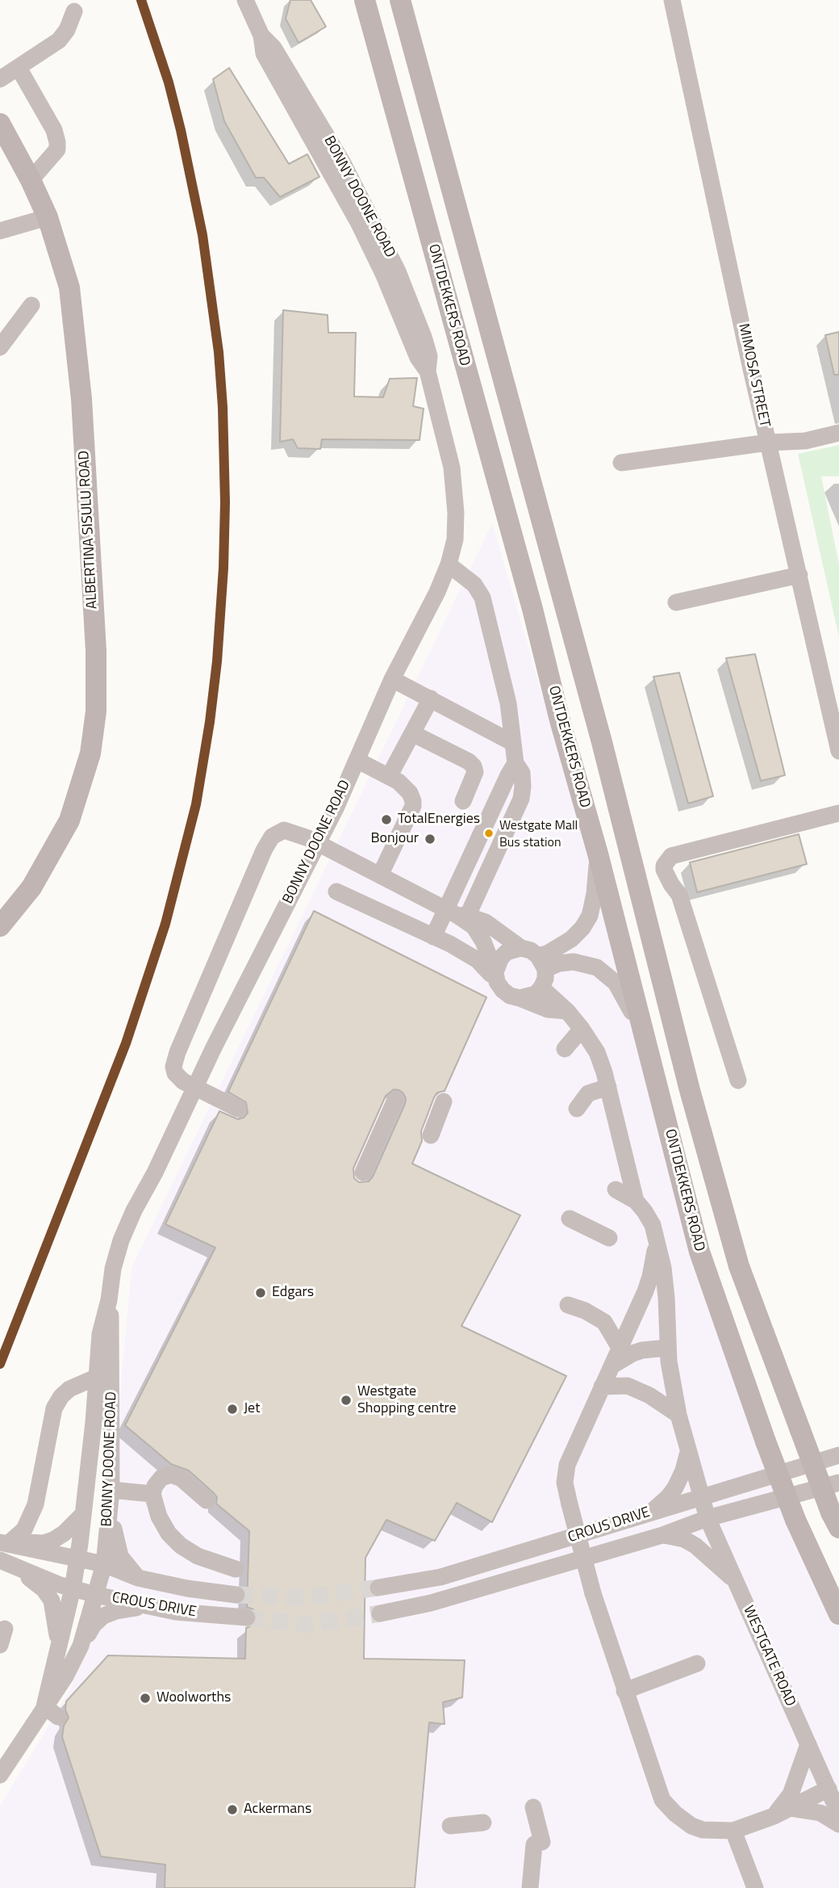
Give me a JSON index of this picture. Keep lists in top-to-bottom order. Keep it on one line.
{"streets":{"main road":["ONTDEKKERS ROAD","ALBERTINA SISULU ROAD"],"street":["BONNY DOONE ROAD","MIMOSA STREET","CROUS DRIVE","WESTGATE ROAD"]},"crossings":[["BONNY DOONE ROAD","CROUS DRIVE"],["CROUS DRIVE","WESTGATE ROAD"]],"places":["TotalEnergies","Westgate Mall Bus station","Bonjour","Edgars","Westgate Shopping centre","Jet","Woolworths","Ackermans"]}
